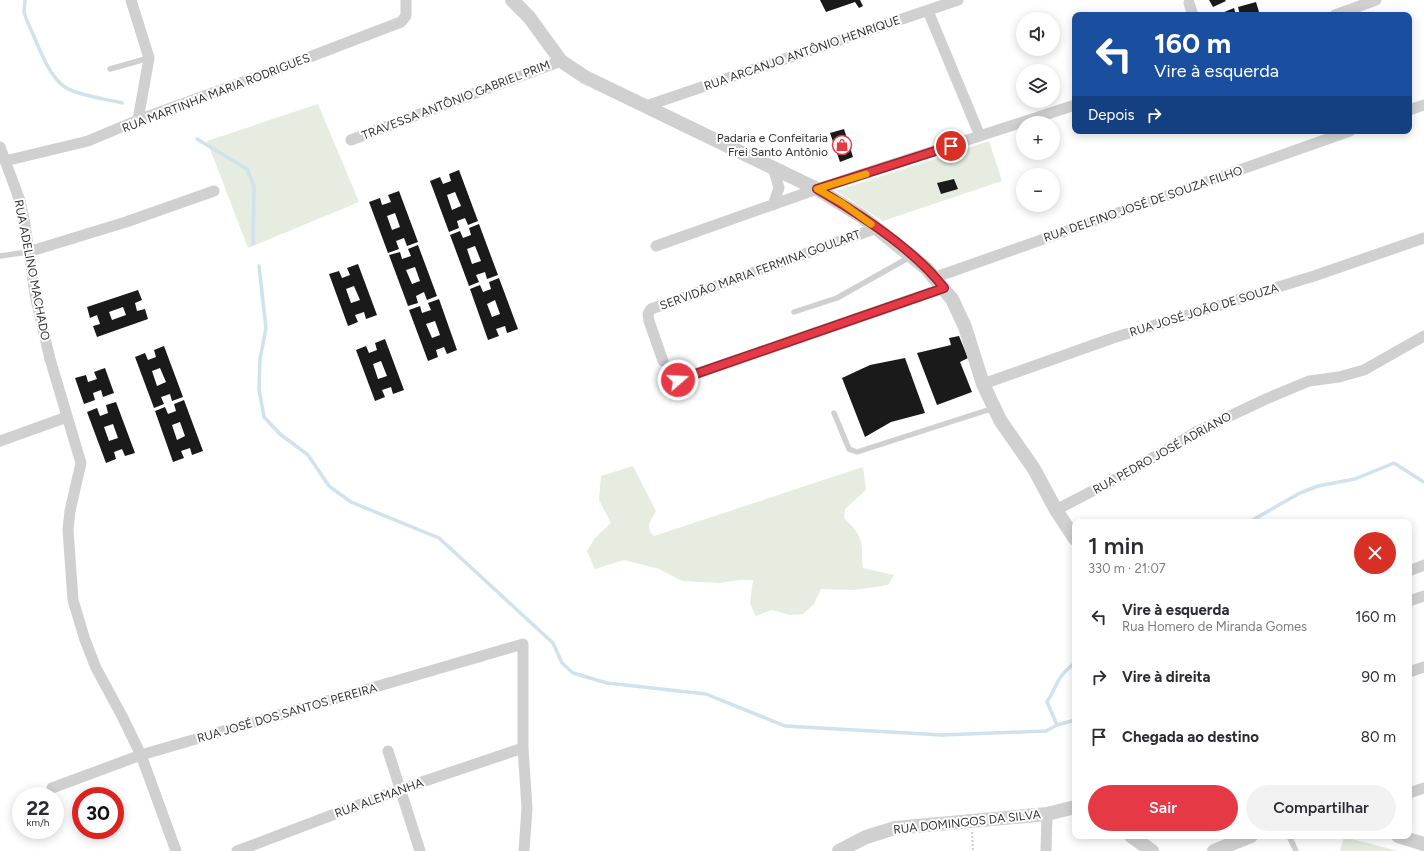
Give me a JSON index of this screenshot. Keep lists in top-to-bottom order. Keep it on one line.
{"streets":{"street":["RUA ARCANJO ANTÔNIO HENRIQUE","RUA MARTINHA MARIA RODRIGUES","TRAVESSA ANTÔNIO GABRIEL PRIM","RUA DELFINO JOSÉ DE SOUZA FILHO","RUA ADELINO MACHADO","SERVIDÃO MARIA FERMINA GOULART","RUA JOSÉ JOÃO DE SOUZA","RUA PEDRO JOSÉ ADRIANO","RUA JOSÉ DOS SANTOS PEREIRA","RUA ALEMANHA","RUA DOMINGOS DA SILVA"]},"crossings":[["RUA MARTINHA MARIA RODRIGUES","RUA ADELINO MACHADO"],["RUA ADELINO MACHADO","RUA JOSÉ DOS SANTOS PEREIRA"],["RUA JOSÉ DOS SANTOS PEREIRA","RUA ALEMANHA"]],"places":{"shop":["Padaria e Confeitaria Frei Santo Antônio"]},"page":{"map_buttons":["+","−"],"turn":["160 m","Vire à esquerda"],"then":"Depois","heading":["1 min","330 m · 21:07"],"list":[{"name":"Vire à esquerda","note":"Rua Homero de Miranda Gomes","value":"160 m"},{"name":"Vire à direita","value":"90 m"},{"name":"Chegada ao destino","value":"80 m"}],"buttons":["Sair","Compartilhar"],"speed":"22 km/h","limit":"30"}}
